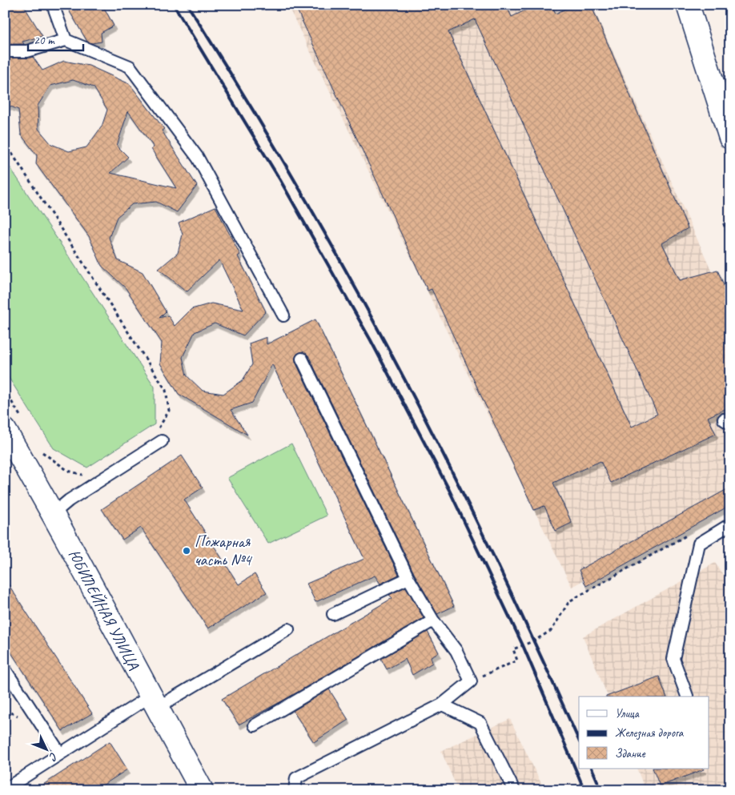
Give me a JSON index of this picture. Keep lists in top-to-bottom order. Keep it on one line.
{"streets":{"main road":["ЮБИЛЕЙНАЯ УЛИЦА"]},"places":["Пожарная часть №4"],"legend":["Улица","Железная дорога","Здание"],"scale_bar":"20 m","north":"bottom right"}
